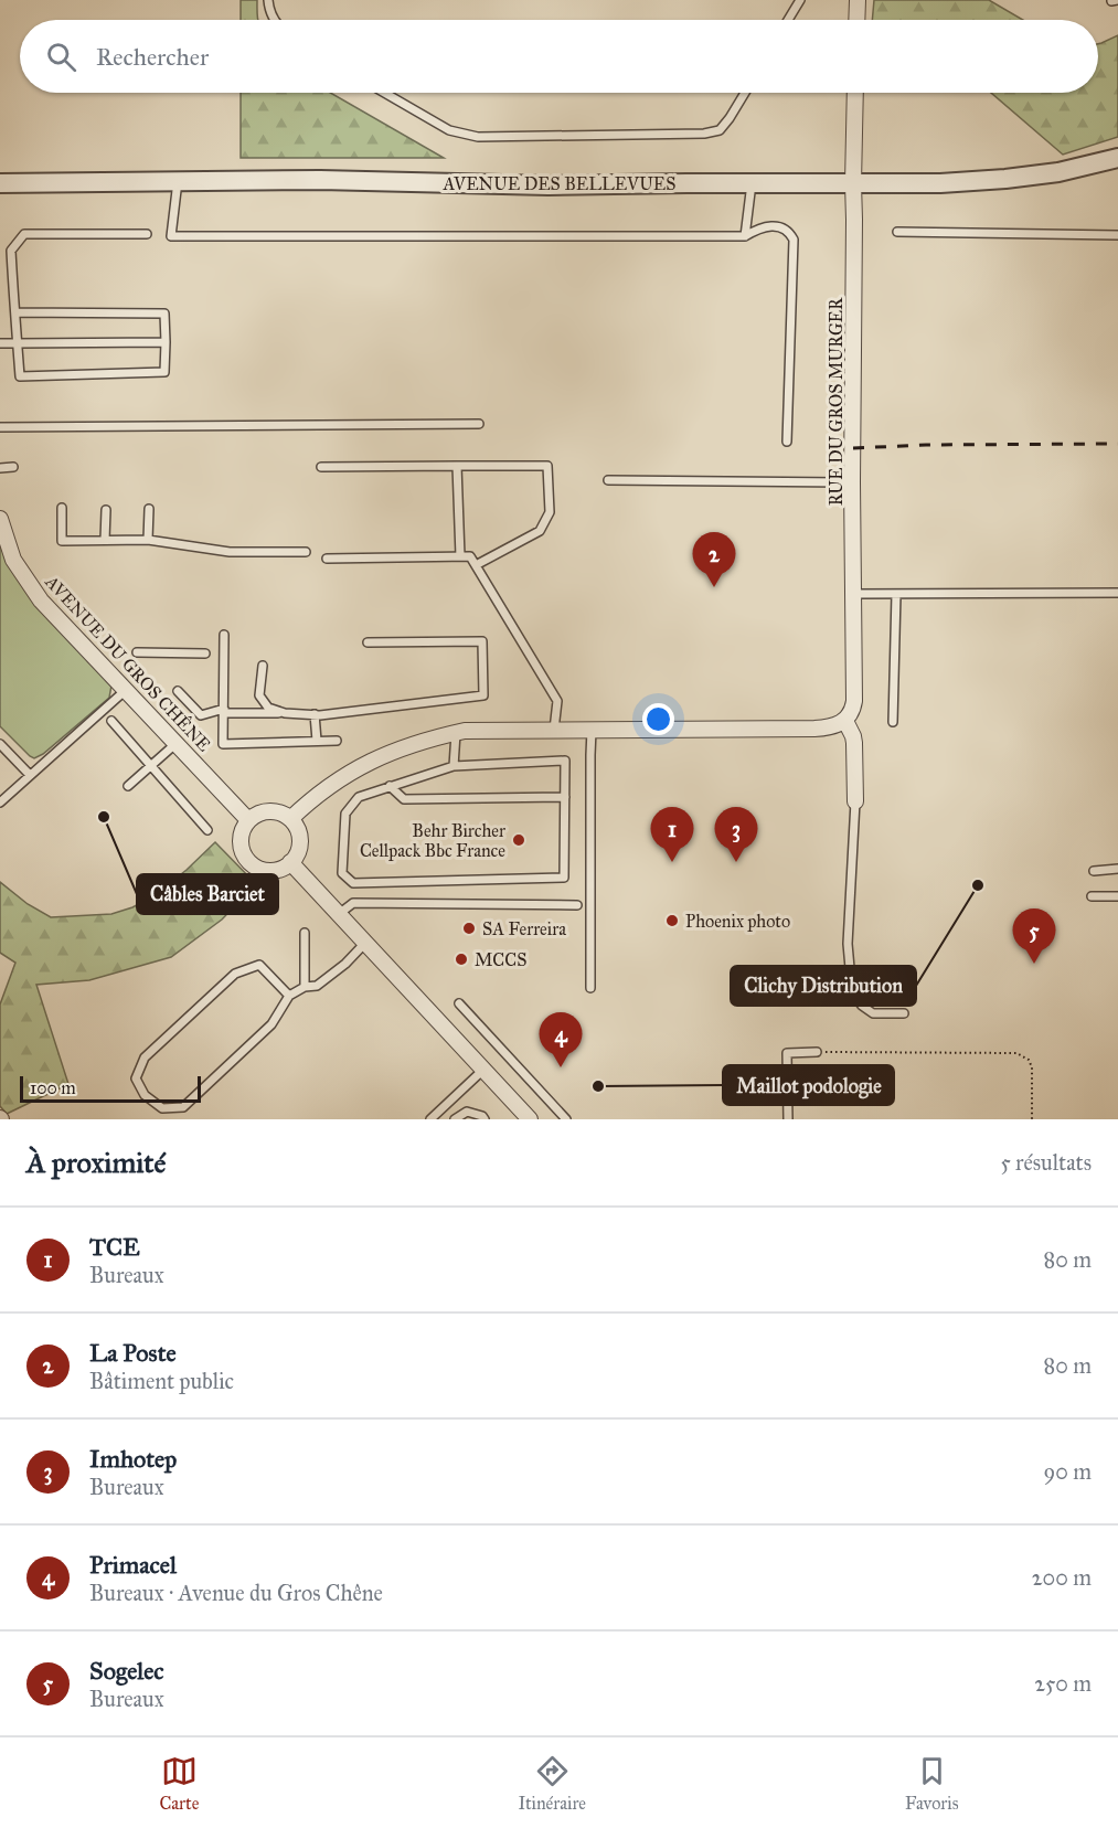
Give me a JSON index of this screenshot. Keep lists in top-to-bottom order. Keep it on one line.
{"streets":{"street":["AVENUE DES BELLEVUES","RUE DU GROS MURGER","AVENUE DU GROS CHÊNE"]},"crossings":[["AVENUE DES BELLEVUES","RUE DU GROS MURGER"]],"places":["Câbles Barciet","Behr Bircher Cellpack Bbc France","Clichy Distribution","Phoenix photo","SA Ferreira","MCCS","Maillot podologie"],"scale_bar":"100 m","page":{"search":"Rechercher","pins":["2","1","3","5","4"],"scale":"100 m","heading":["À proximité","5 résultats"],"list":[{"mark":"1","name":"TCE","note":"Bureaux","value":"80 m"},{"mark":"2","name":"La Poste","note":"Bâtiment public","value":"80 m"},{"mark":"3","name":"Imhotep","note":"Bureaux","value":"90 m"},{"mark":"4","name":"Primacel","note":"Bureaux · Avenue du Gros Chêne","value":"200 m"},{"mark":"5","name":"Sogelec","note":"Bureaux","value":"250 m"}],"nav":["Carte","Itinéraire","Favoris"]}}
